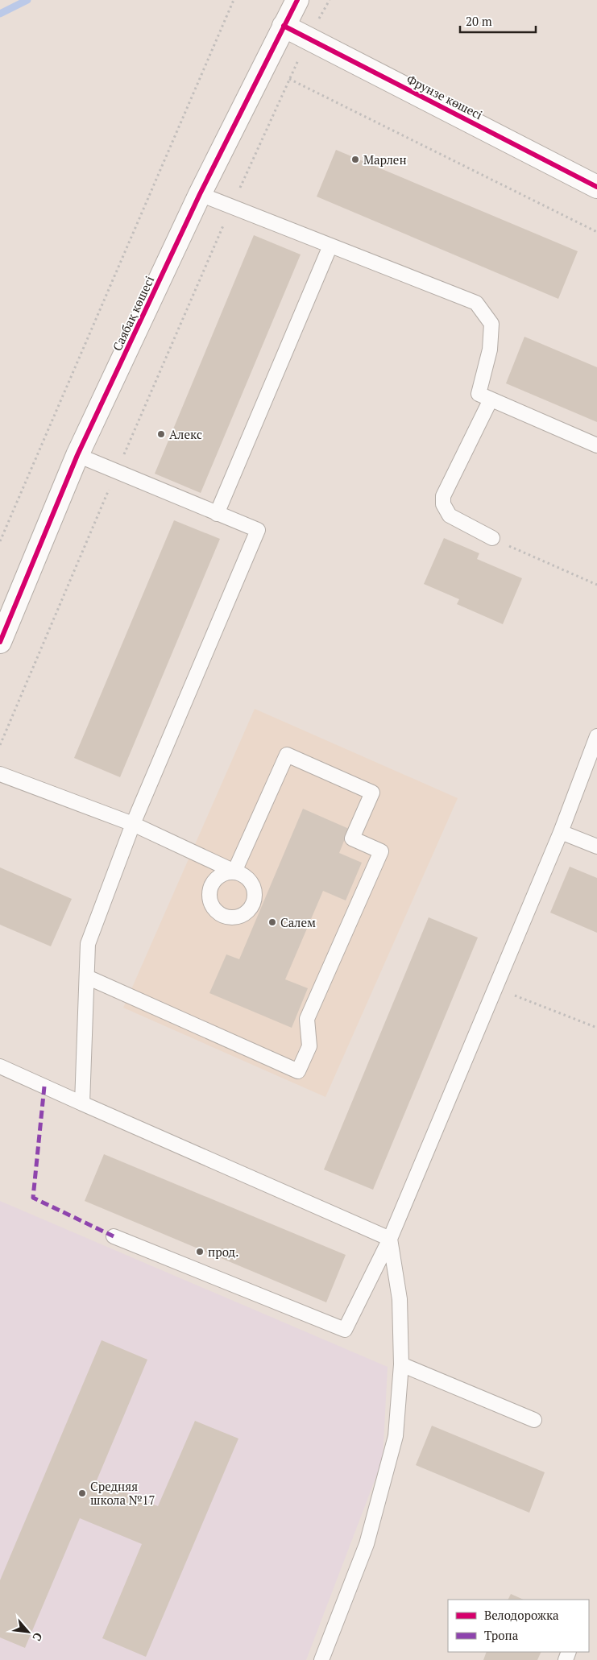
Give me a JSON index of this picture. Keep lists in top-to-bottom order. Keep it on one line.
{"streets":{"street":["Фрунзе көшесі","Саябақ көшесі"]},"crossings":[["Фрунзе көшесі","Саябақ көшесі"]],"places":["Марлен","Алекс","Салем","прод.","Средняя школа №17"],"legend":["Велодорожка","Тропа"],"scale_bar":"20 m","north":"bottom right"}
